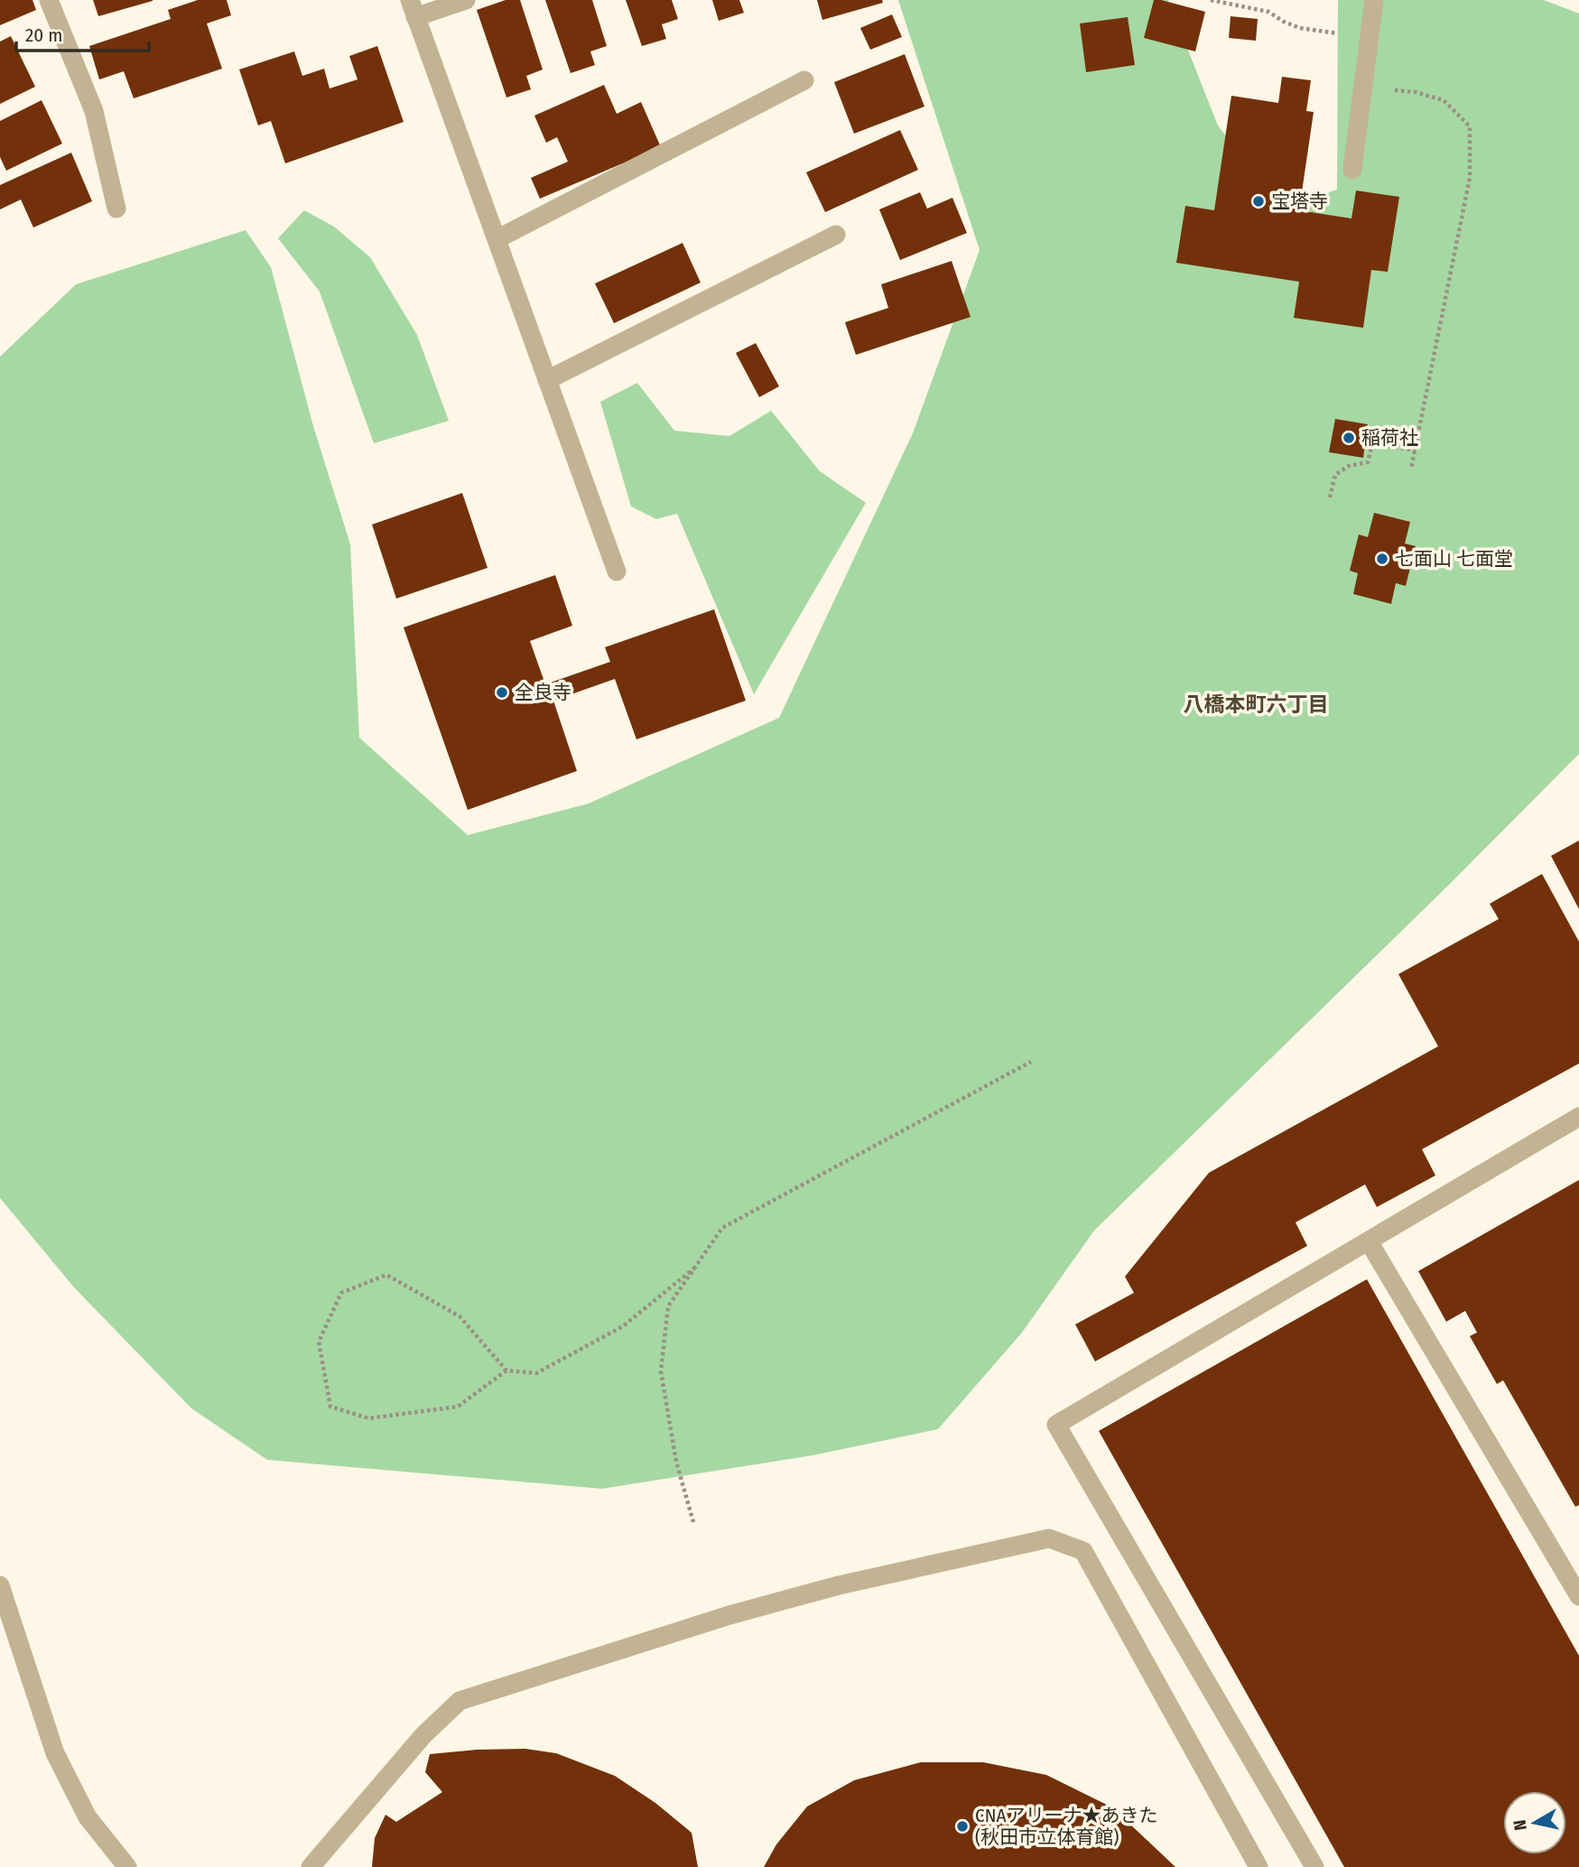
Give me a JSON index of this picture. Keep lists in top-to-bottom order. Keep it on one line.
{"districts":["八橋本町六丁目"],"places":["宝塔寺","稲荷社","七面山 七面堂","全良寺","CNAアリーナ★あきた (秋田市立体育館)"],"scale_bar":"20 m","north":"left"}
